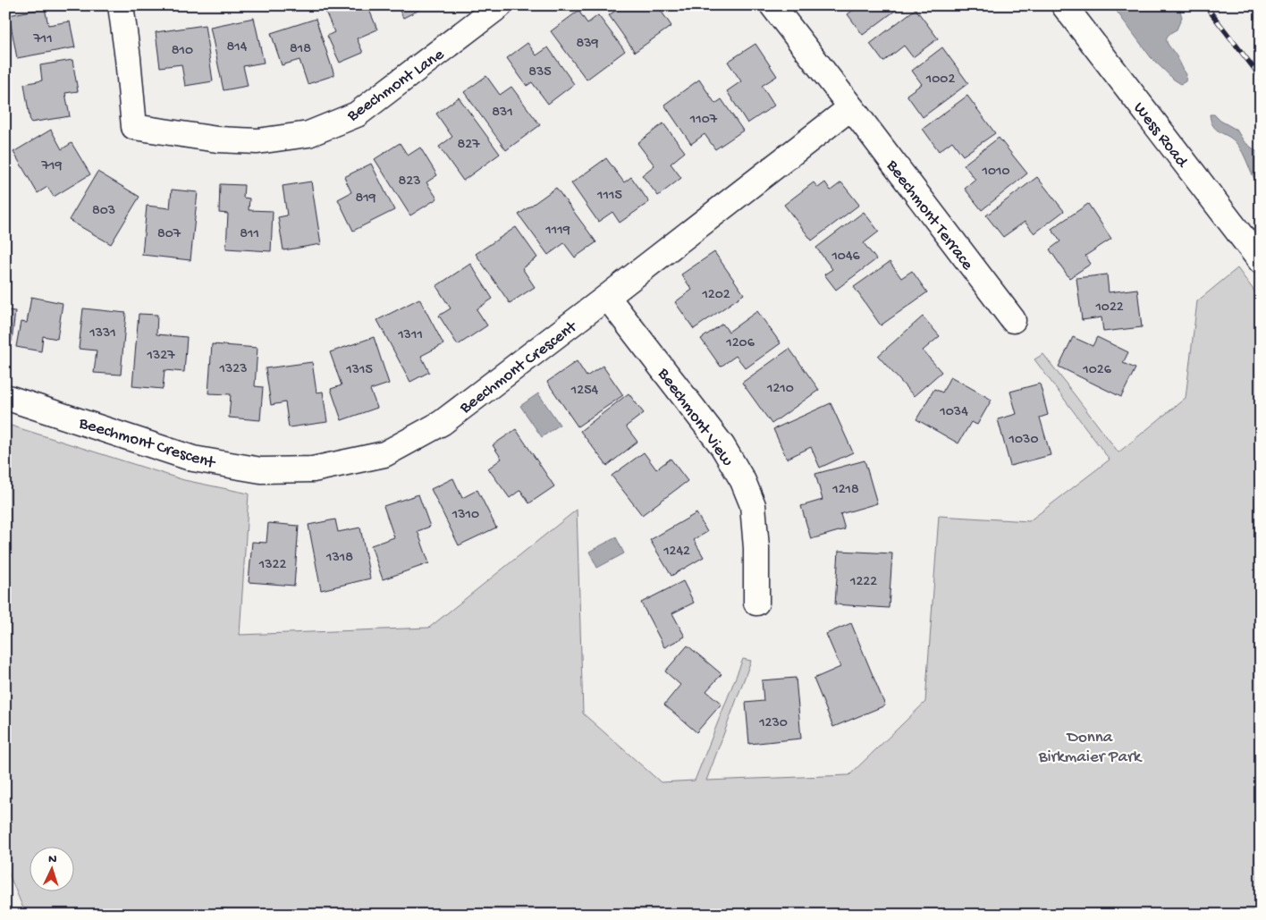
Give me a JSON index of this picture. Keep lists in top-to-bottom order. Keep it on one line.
{"streets":{"street":["Beechmont Lane","Wess Road","Beechmont Terrace","Beechmont Crescent","Beechmont View"]},"crossings":[["Beechmont Terrace","Beechmont Crescent"],["Beechmont Crescent","Beechmont View"]],"parks":["Donna Birkmaier Park"],"house_numbers":["711","839","814","818","810","835","1002","831","1107","827","719","1010","823","1115","819","803","1119","807","811","1046","1202","1022","1331","1311","1206","1327","1323","1315","1026","1210","1254","1034","1030","1218","1310","1242","1318","1322","1222","1230"],"north":"top"}
